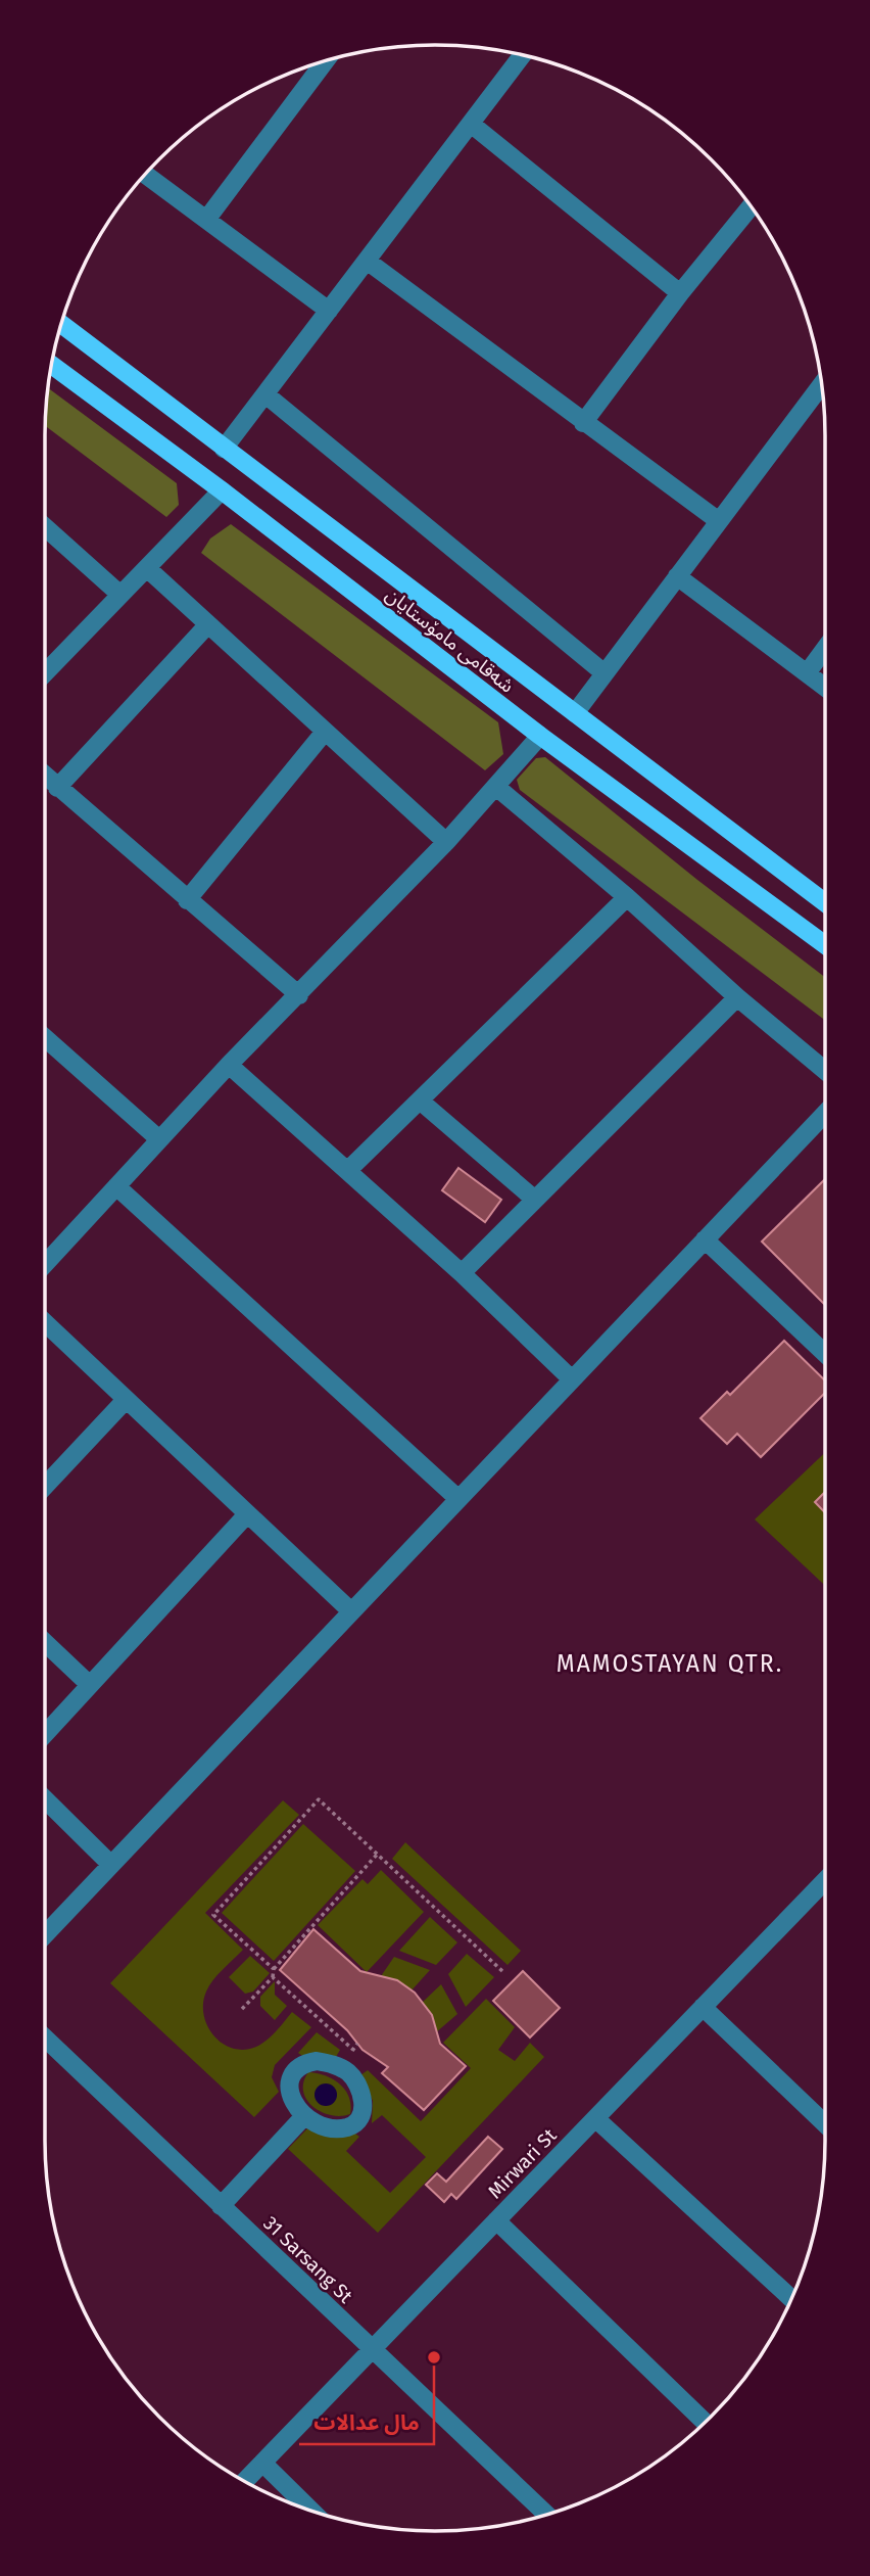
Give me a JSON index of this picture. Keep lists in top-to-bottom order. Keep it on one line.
{"streets":{"main road":["شەقامی مامۆستایان"],"street":["Mirwari St","31 Sarsang St"]},"crossings":[["Mirwari St","31 Sarsang St"]],"districts":["MAMOSTAYAN QTR."],"places":["مال عدالات"]}
